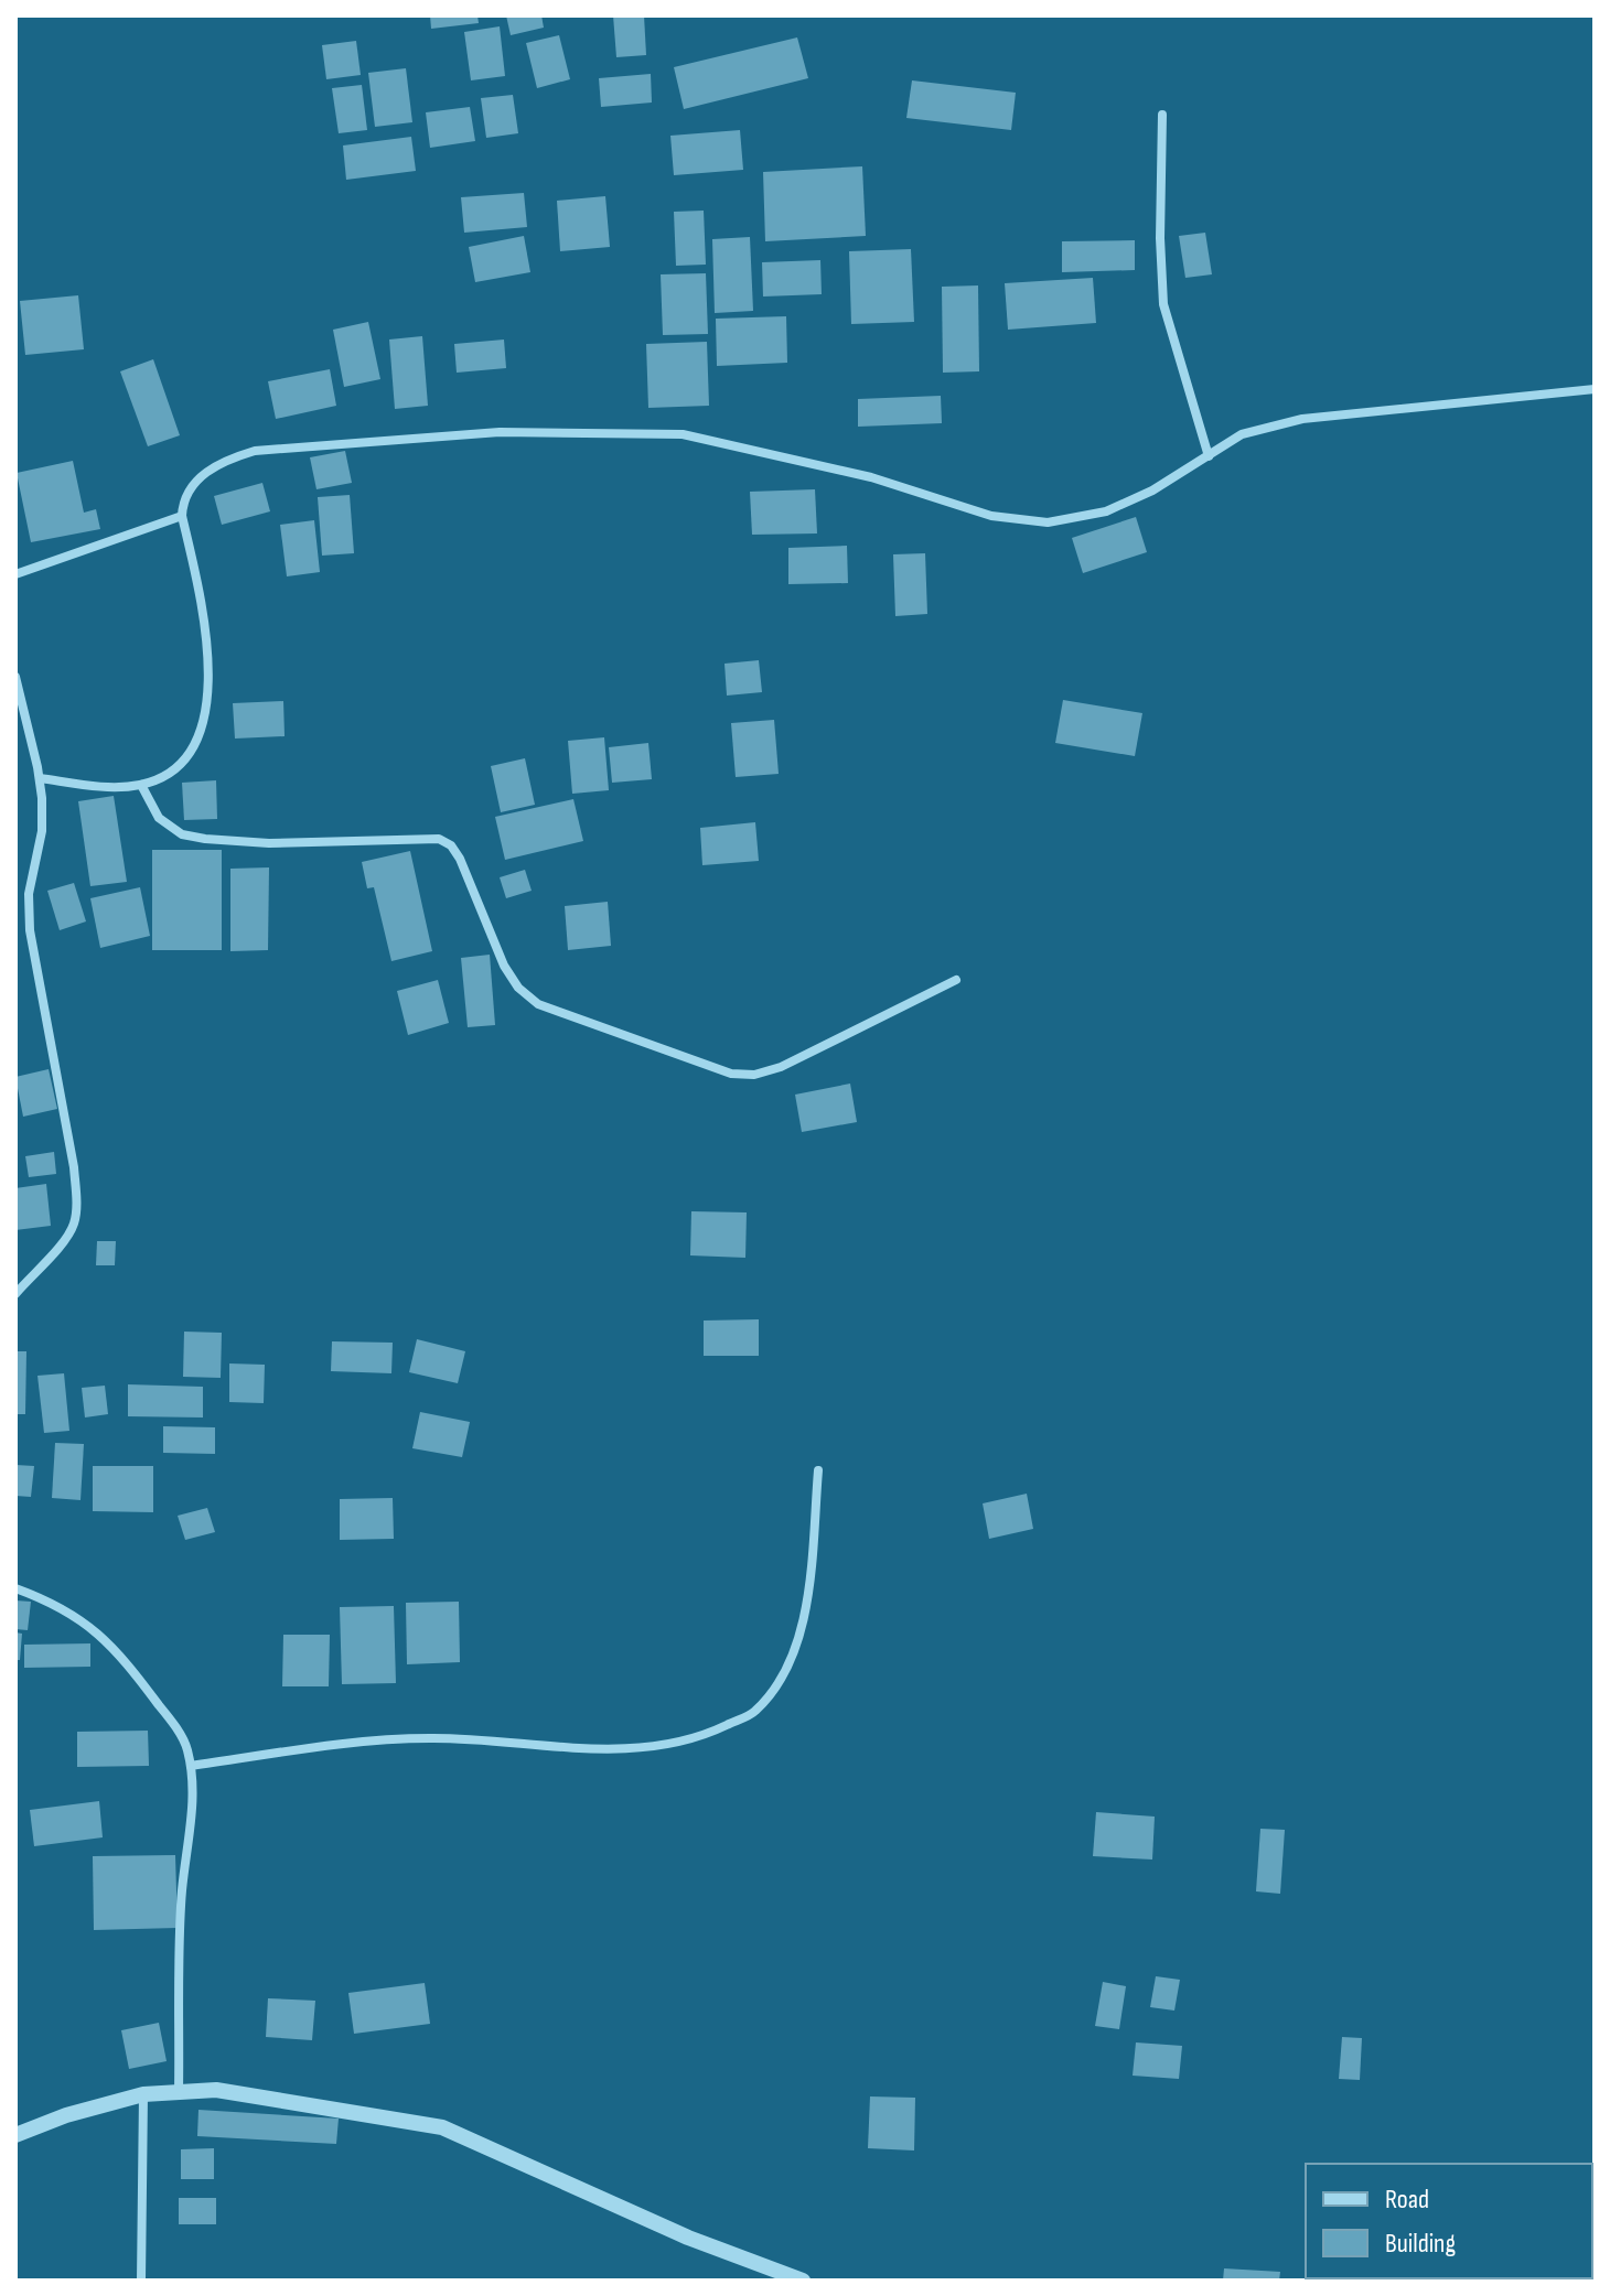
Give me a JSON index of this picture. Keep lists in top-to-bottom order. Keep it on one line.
{"legend":["Road","Building"]}
